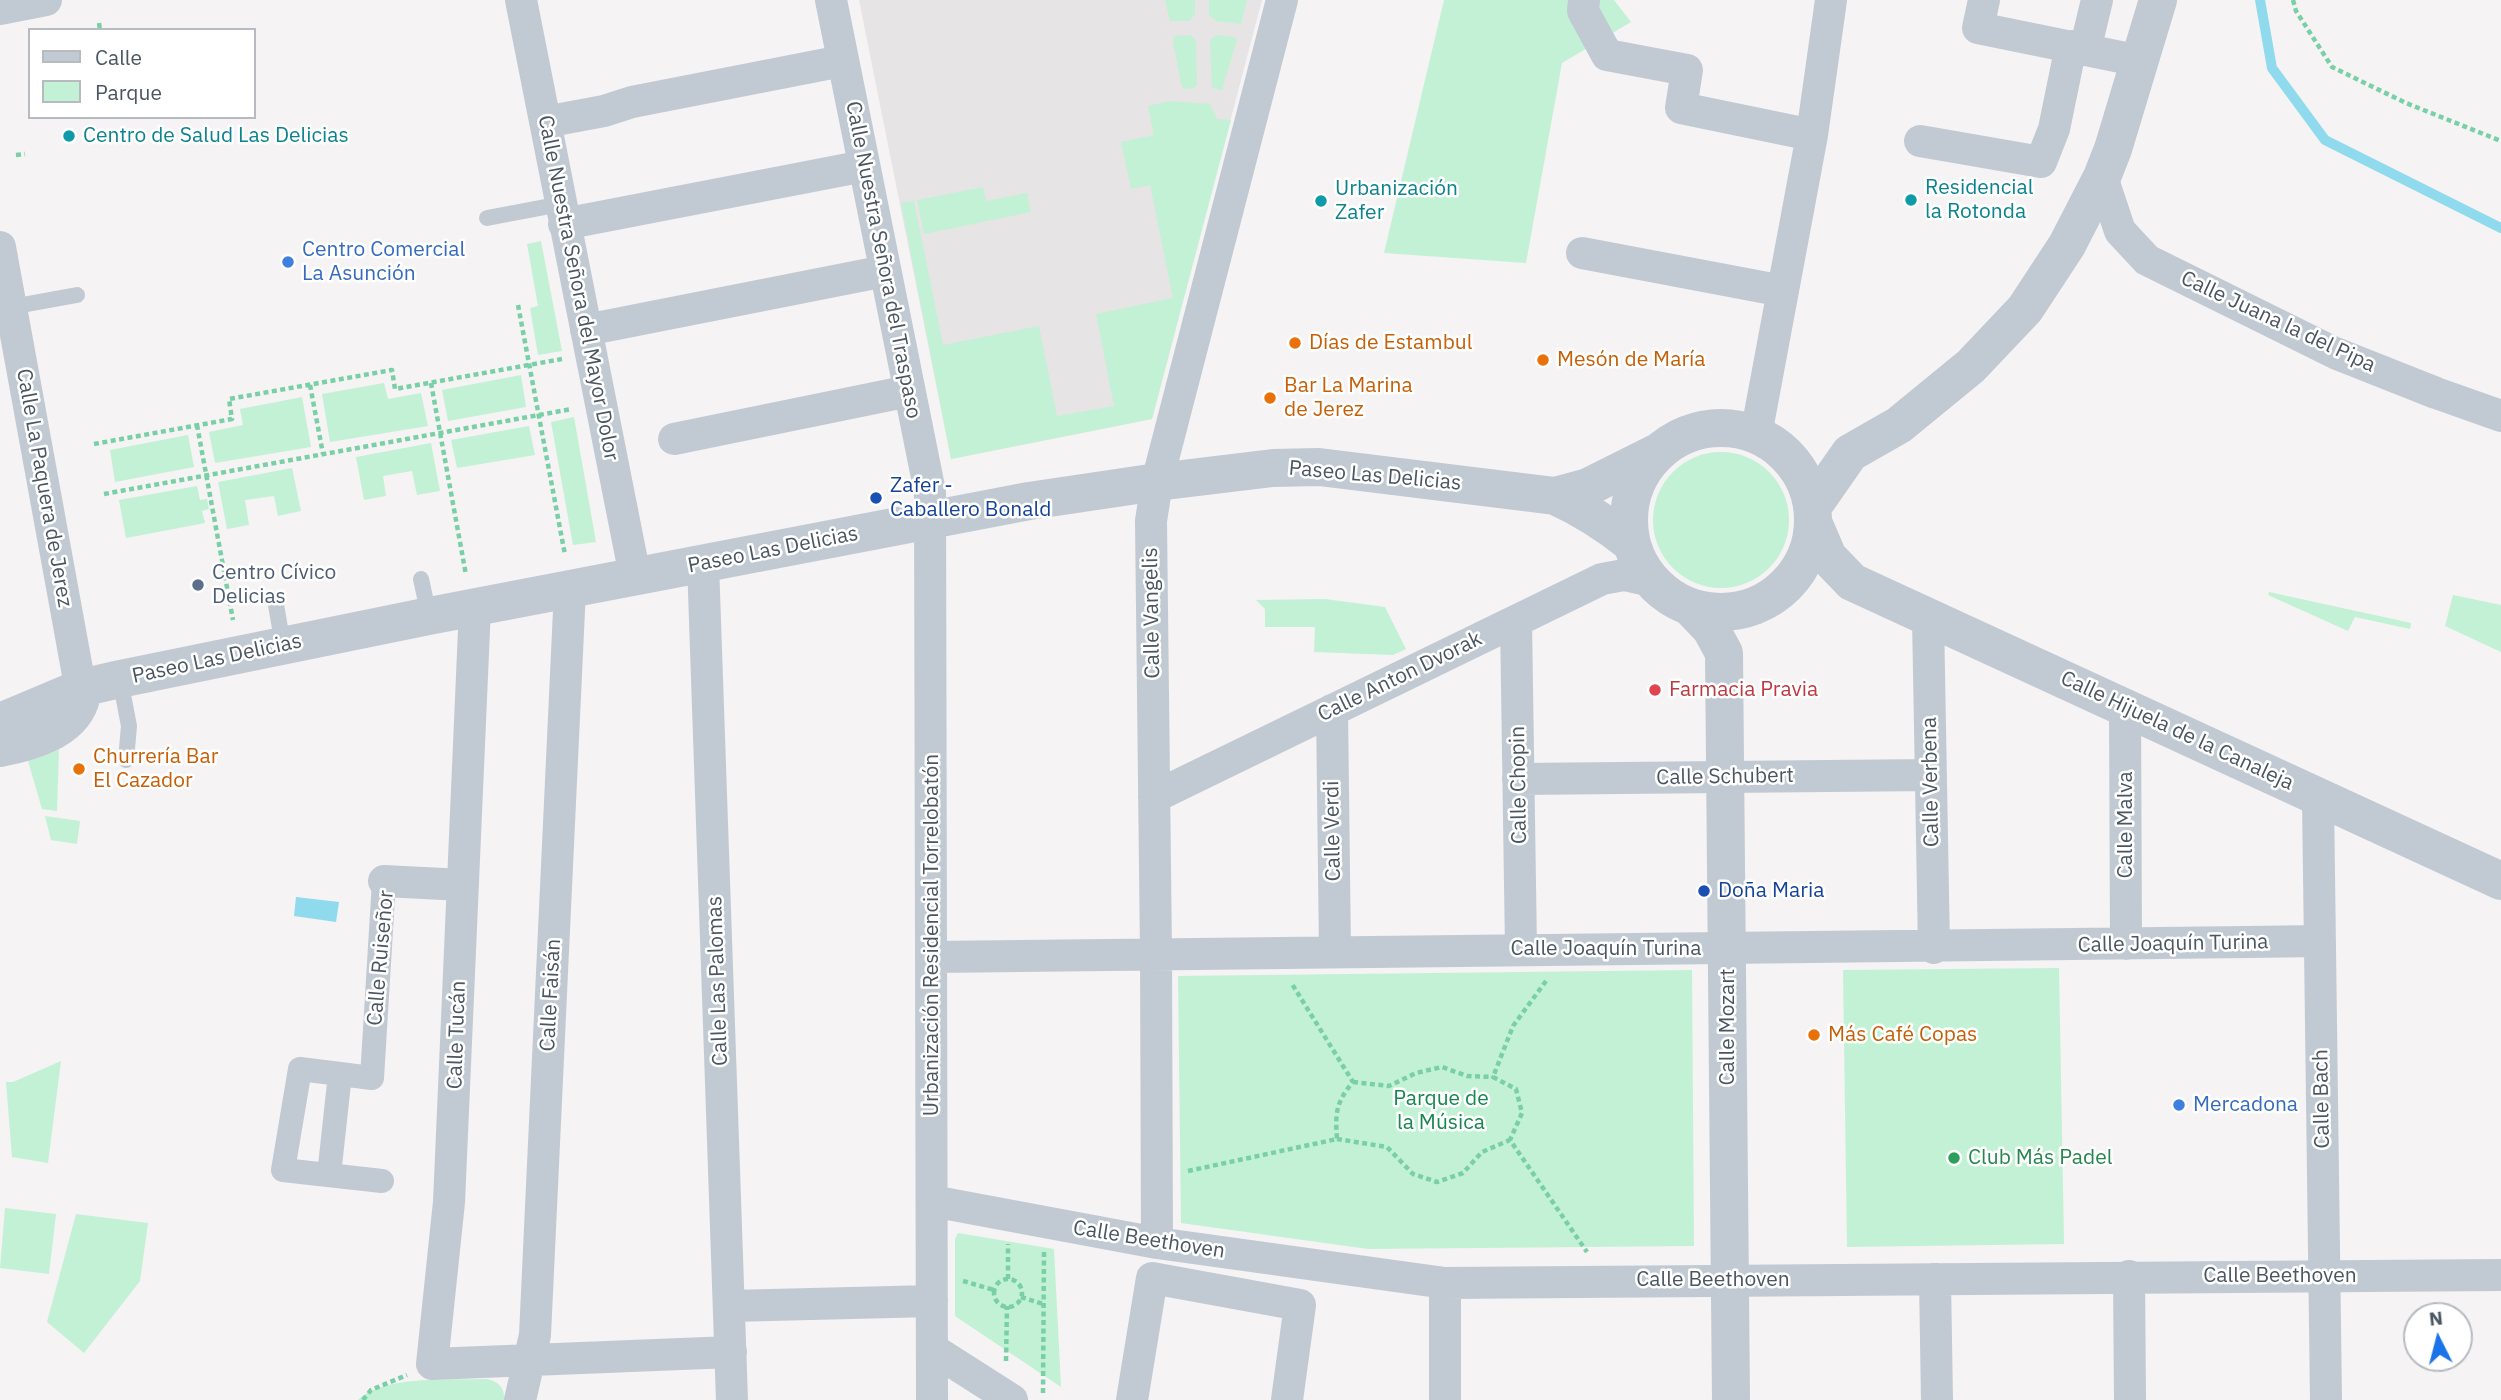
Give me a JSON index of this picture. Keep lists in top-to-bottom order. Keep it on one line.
{"streets":{"street":["Calle Nuestra Señora del Traspaso","Calle Nuestra Señora del Mayor Dolor","Calle Juana la del Pipa","Paseo Las Delicias","Calle La Paquera de Jerez","Calle Vangelis","Calle Anton Dvorak","Calle Hijuela de la Canaleja","Calle Schubert","Calle Verbena","Calle Chopin","Calle Malva","Calle Verdi","Urbanización Residencial Torrelobatón","Calle Joaquín Turina","Calle Ruiseñor","Calle Las Palomas","Calle Faisán","Calle Mozart","Calle Tucán","Calle Bach","Calle Beethoven"]},"crossings":[["Calle Nuestra Señora del Traspaso","Paseo Las Delicias"],["Calle Nuestra Señora del Traspaso","Urbanización Residencial Torrelobatón"],["Calle Nuestra Señora del Mayor Dolor","Paseo Las Delicias"],["Paseo Las Delicias","Calle La Paquera de Jerez"],["Paseo Las Delicias","Calle Vangelis"],["Paseo Las Delicias","Calle Anton Dvorak"],["Paseo Las Delicias","Calle Hijuela de la Canaleja"],["Paseo Las Delicias","Urbanización Residencial Torrelobatón"],["Paseo Las Delicias","Calle Las Palomas"],["Paseo Las Delicias","Calle Faisán"],["Paseo Las Delicias","Calle Tucán"],["Calle Vangelis","Calle Anton Dvorak"],["Calle Vangelis","Calle Joaquín Turina"],["Calle Vangelis","Calle Beethoven"],["Calle Anton Dvorak","Calle Hijuela de la Canaleja"],["Calle Anton Dvorak","Calle Chopin"],["Calle Anton Dvorak","Calle Verdi"],["Calle Hijuela de la Canaleja","Calle Verbena"],["Calle Hijuela de la Canaleja","Calle Malva"],["Calle Hijuela de la Canaleja","Calle Bach"],["Calle Schubert","Calle Verbena"],["Calle Schubert","Calle Chopin"],["Calle Schubert","Calle Mozart"],["Calle Verbena","Calle Joaquín Turina"],["Calle Chopin","Calle Joaquín Turina"],["Calle Malva","Calle Joaquín Turina"],["Calle Verdi","Calle Joaquín Turina"],["Urbanización Residencial Torrelobatón","Calle Joaquín Turina"],["Urbanización Residencial Torrelobatón","Calle Beethoven"],["Calle Joaquín Turina","Calle Mozart"],["Calle Joaquín Turina","Calle Bach"],["Calle Ruiseñor","Calle Tucán"],["Calle Mozart","Calle Beethoven"],["Calle Bach","Calle Beethoven"]],"parks":["Parque de la Música"],"places":["Centro de Salud Las Delicias","Residencial la Rotonda","Urbanización Zafer","Centro Comercial La Asunción","Días de Estambul","Mesón de María","Bar La Marina de Jerez","Zafer - Caballero Bonald","Centro Cívico Delicias","Farmacia Pravia","Churrería Bar El Cazador","Doña Maria","Más Café Copas","Mercadona","Club Más Padel"],"legend":["Calle","Parque"],"north":"top"}
